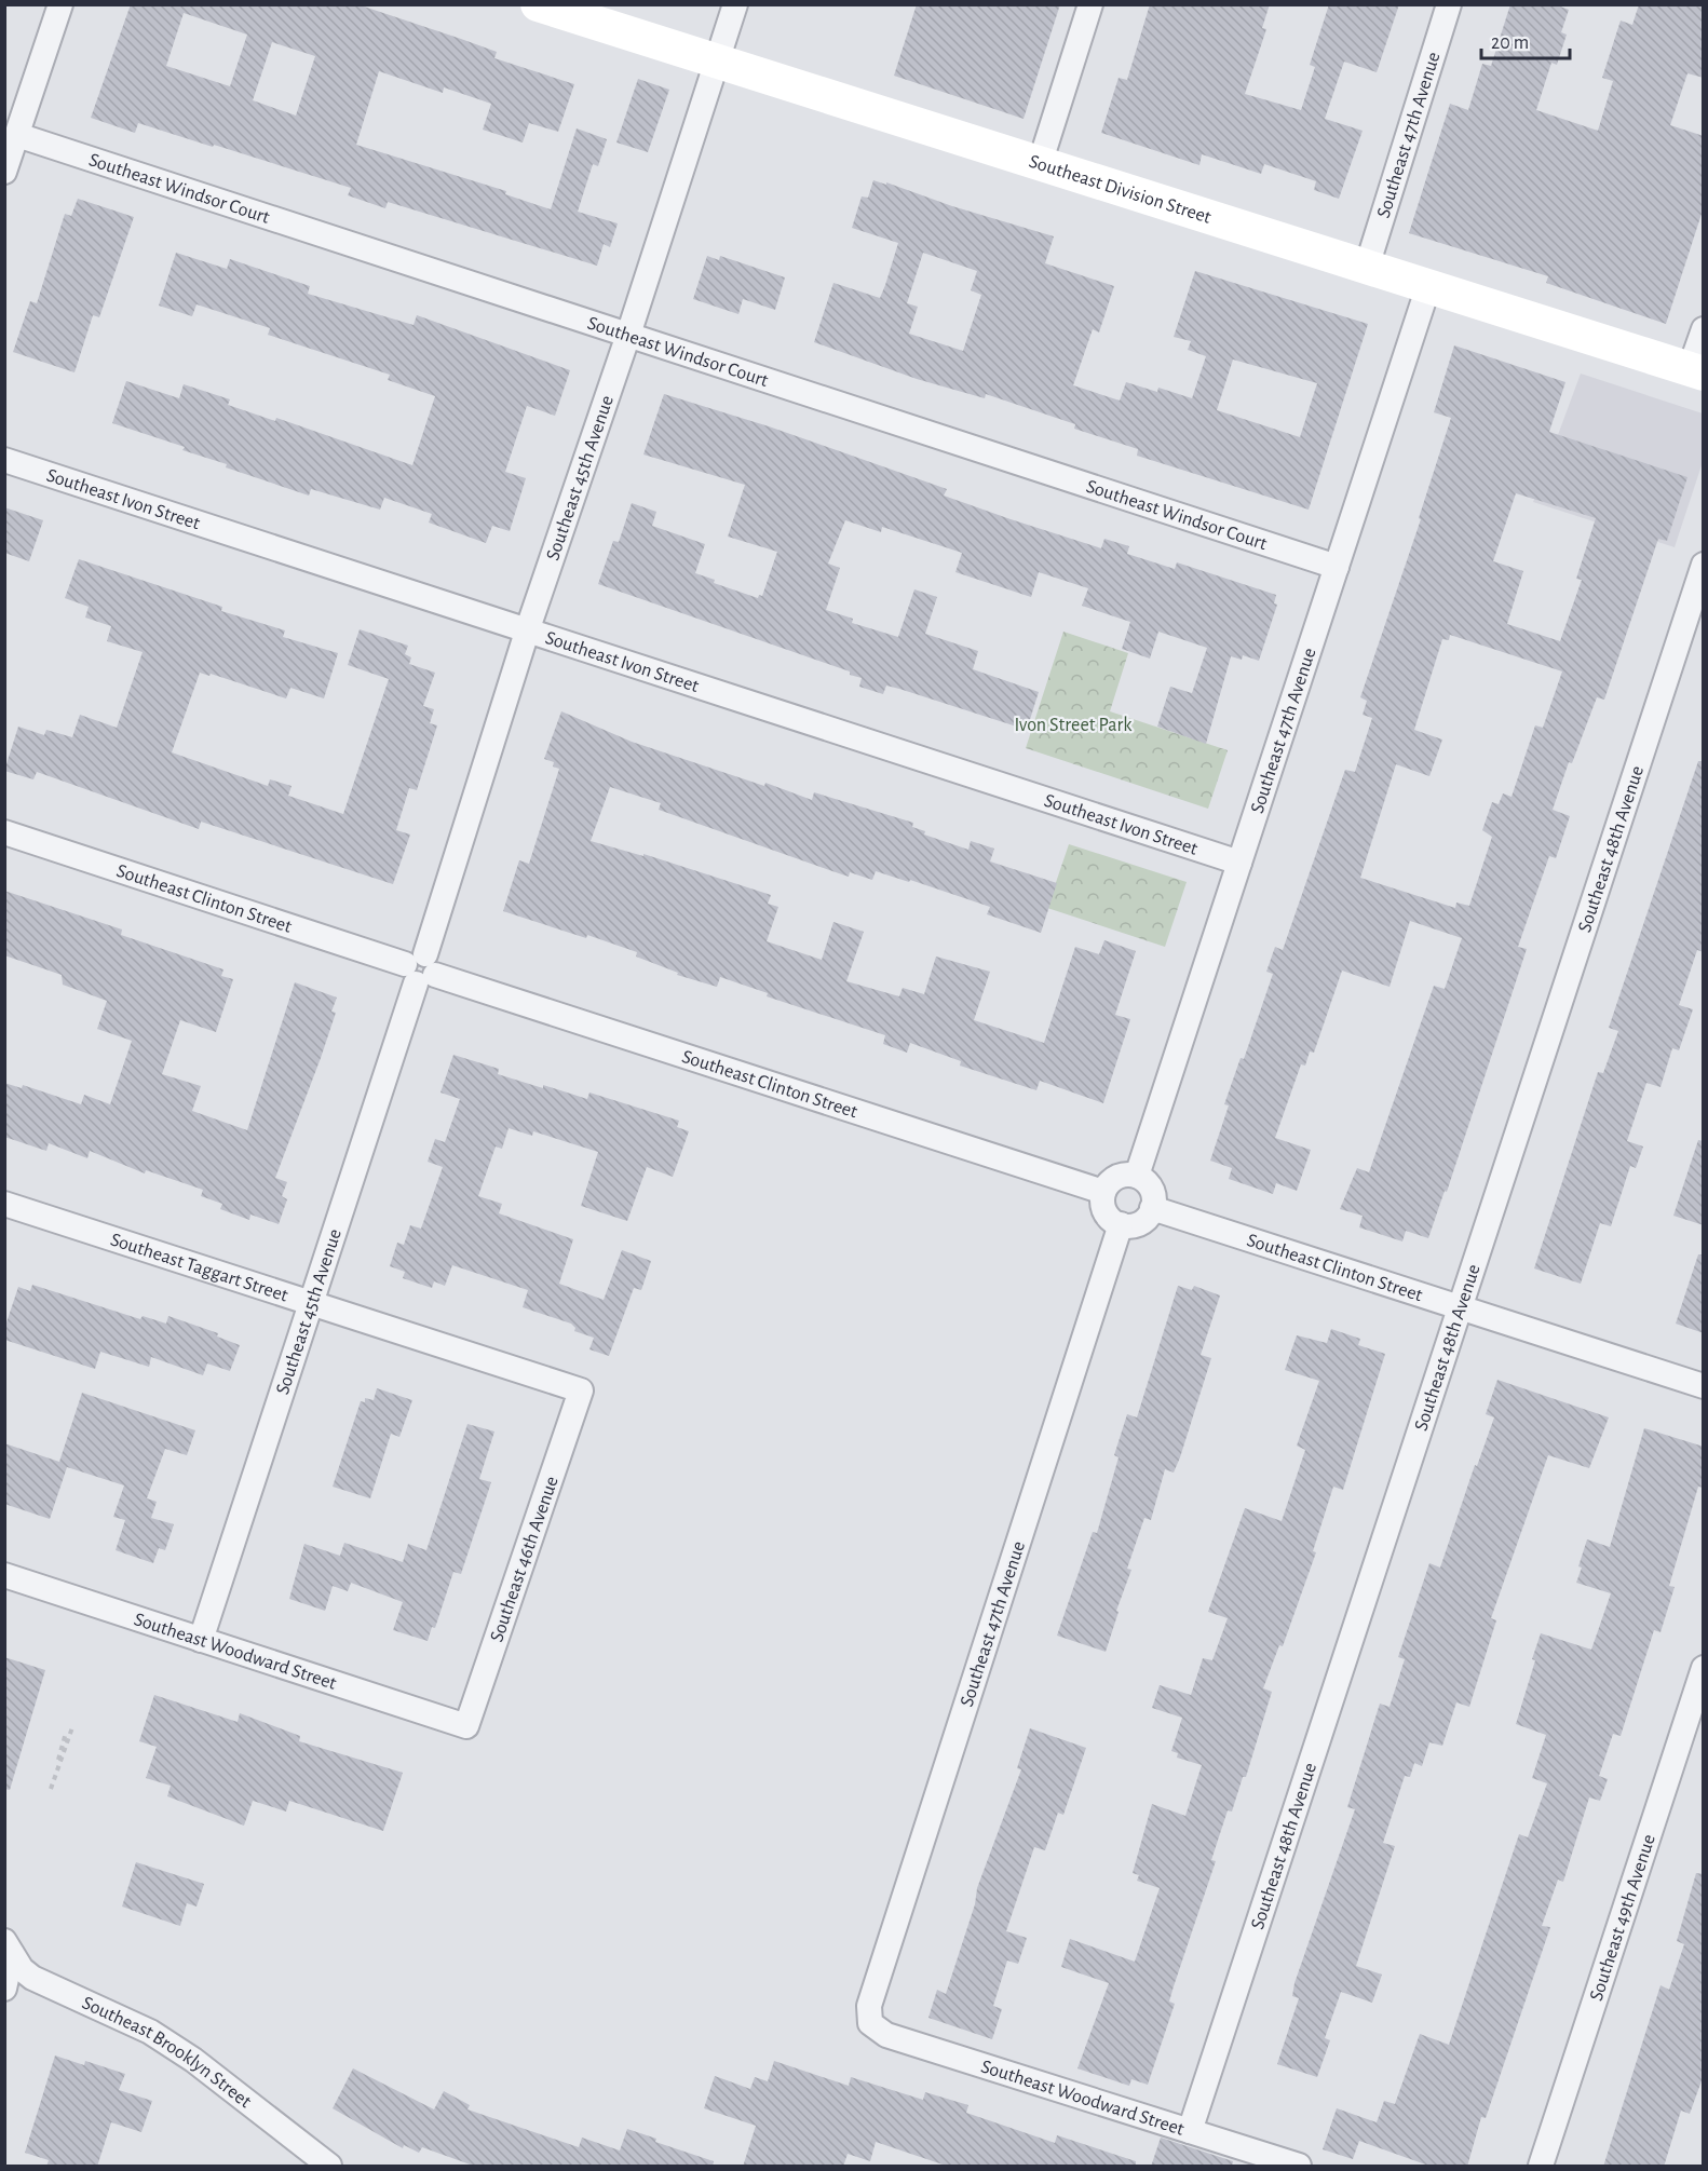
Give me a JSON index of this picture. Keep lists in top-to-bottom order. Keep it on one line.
{"streets":{"main road":["Southeast Division Street"],"street":["Southeast 47th Avenue","Southeast Windsor Court","Southeast 45th Avenue","Southeast Ivon Street","Southeast 48th Avenue","Southeast Clinton Street","Southeast Taggart Street","Southeast 46th Avenue","Southeast Woodward Street","Southeast 49th Avenue","Southeast Brooklyn Street"]},"crossings":[["Southeast 47th Avenue","Southeast Windsor Court"],["Southeast 47th Avenue","Southeast Division Street"],["Southeast 47th Avenue","Southeast Ivon Street"],["Southeast 47th Avenue","Southeast Clinton Street"],["Southeast 47th Avenue","Southeast Woodward Street"],["Southeast Windsor Court","Southeast 45th Avenue"],["Southeast Division Street","Southeast 45th Avenue"],["Southeast 45th Avenue","Southeast Ivon Street"],["Southeast 45th Avenue","Southeast Clinton Street"],["Southeast 45th Avenue","Southeast Taggart Street"],["Southeast 45th Avenue","Southeast Woodward Street"],["Southeast 48th Avenue","Southeast Clinton Street"],["Southeast 48th Avenue","Southeast Woodward Street"],["Southeast Taggart Street","Southeast 46th Avenue"],["Southeast 46th Avenue","Southeast Woodward Street"]],"parks":["Ivon Street Park"],"scale_bar":"20 m"}
